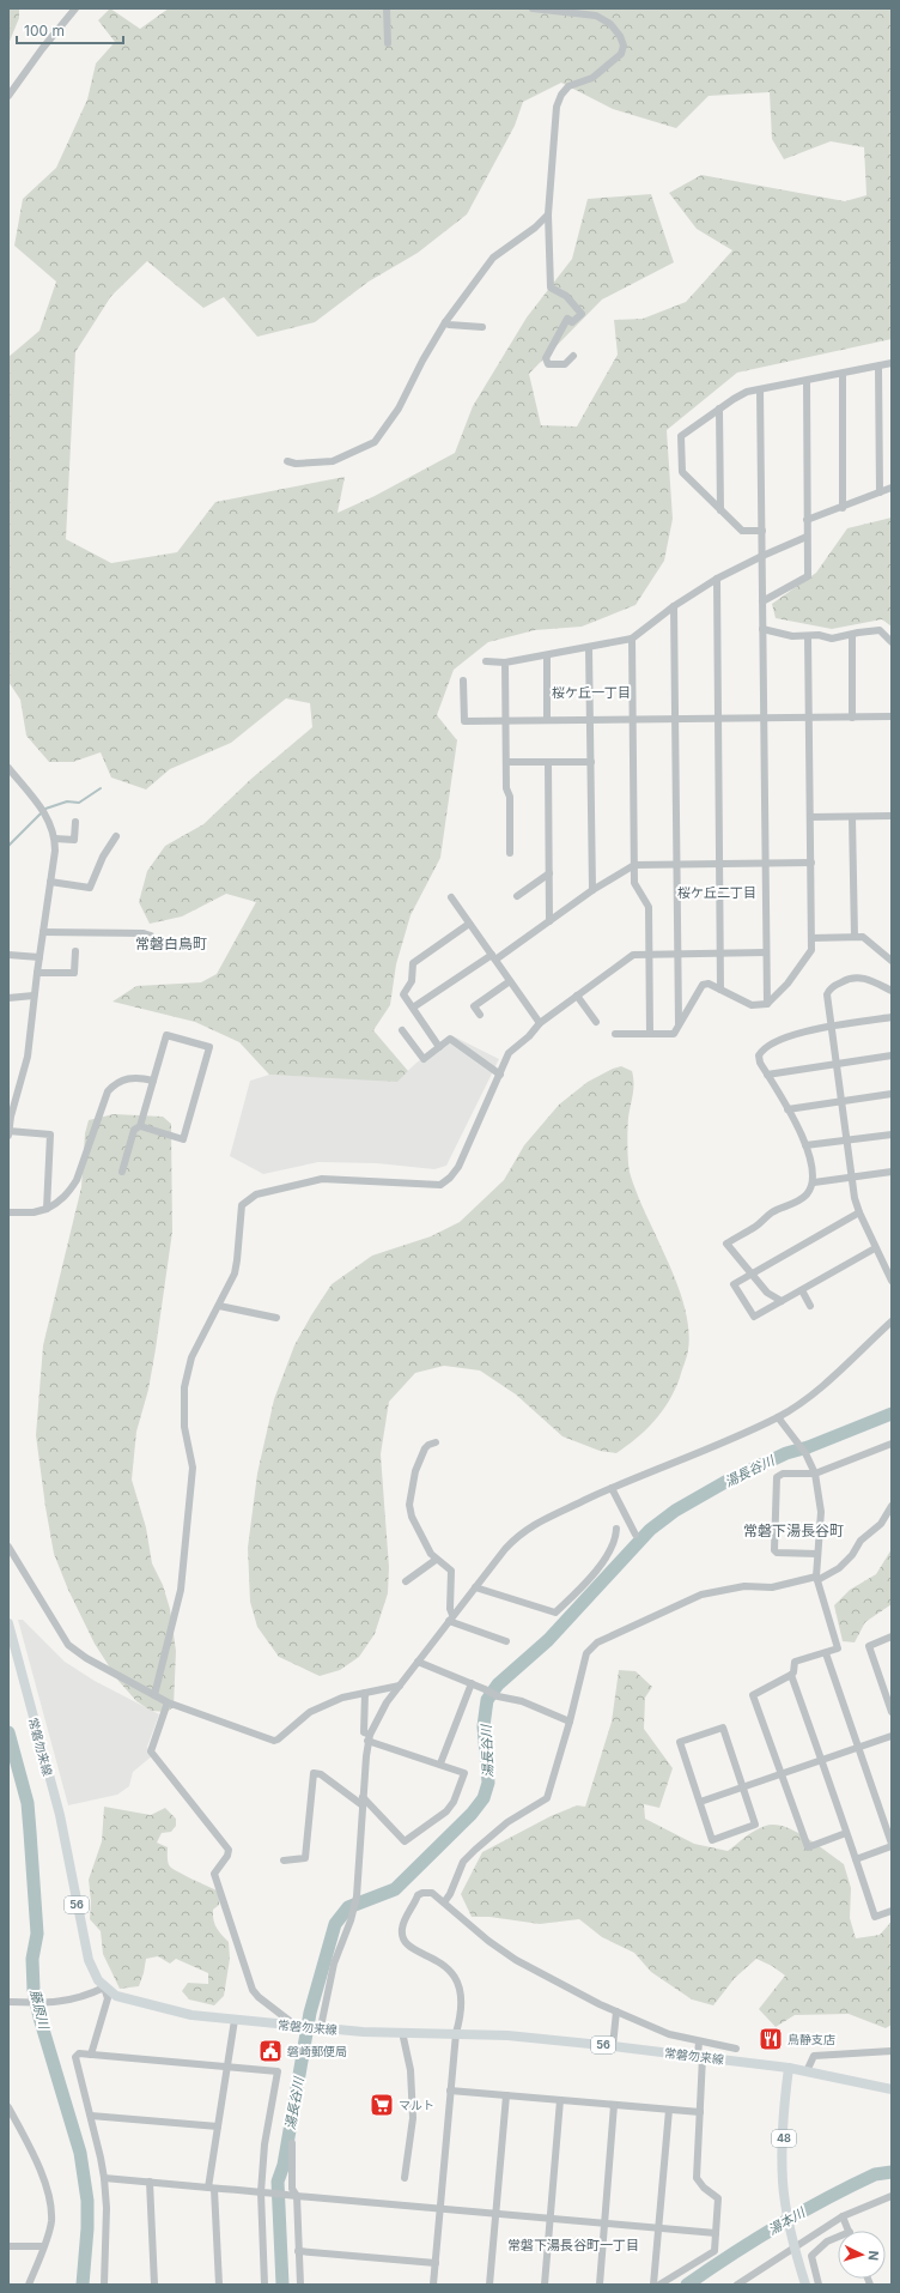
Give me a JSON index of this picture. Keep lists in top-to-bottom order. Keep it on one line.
{"streets":{"main road":["常磐勿来線","56","48"]},"crossings":[["常磐勿来線","48"]],"districts":["桜ケ丘一丁目","桜ケ丘二丁目","常磐白鳥町","常磐下湯長谷町","常磐下湯長谷町一丁目"],"water":["湯長谷川","藤原川","湯本川"],"places":{"restaurant":["鳥静支店"],"public building":["磐崎郵便局"],"supermarket":["マルト"]},"scale_bar":"100 m","north":"right"}
